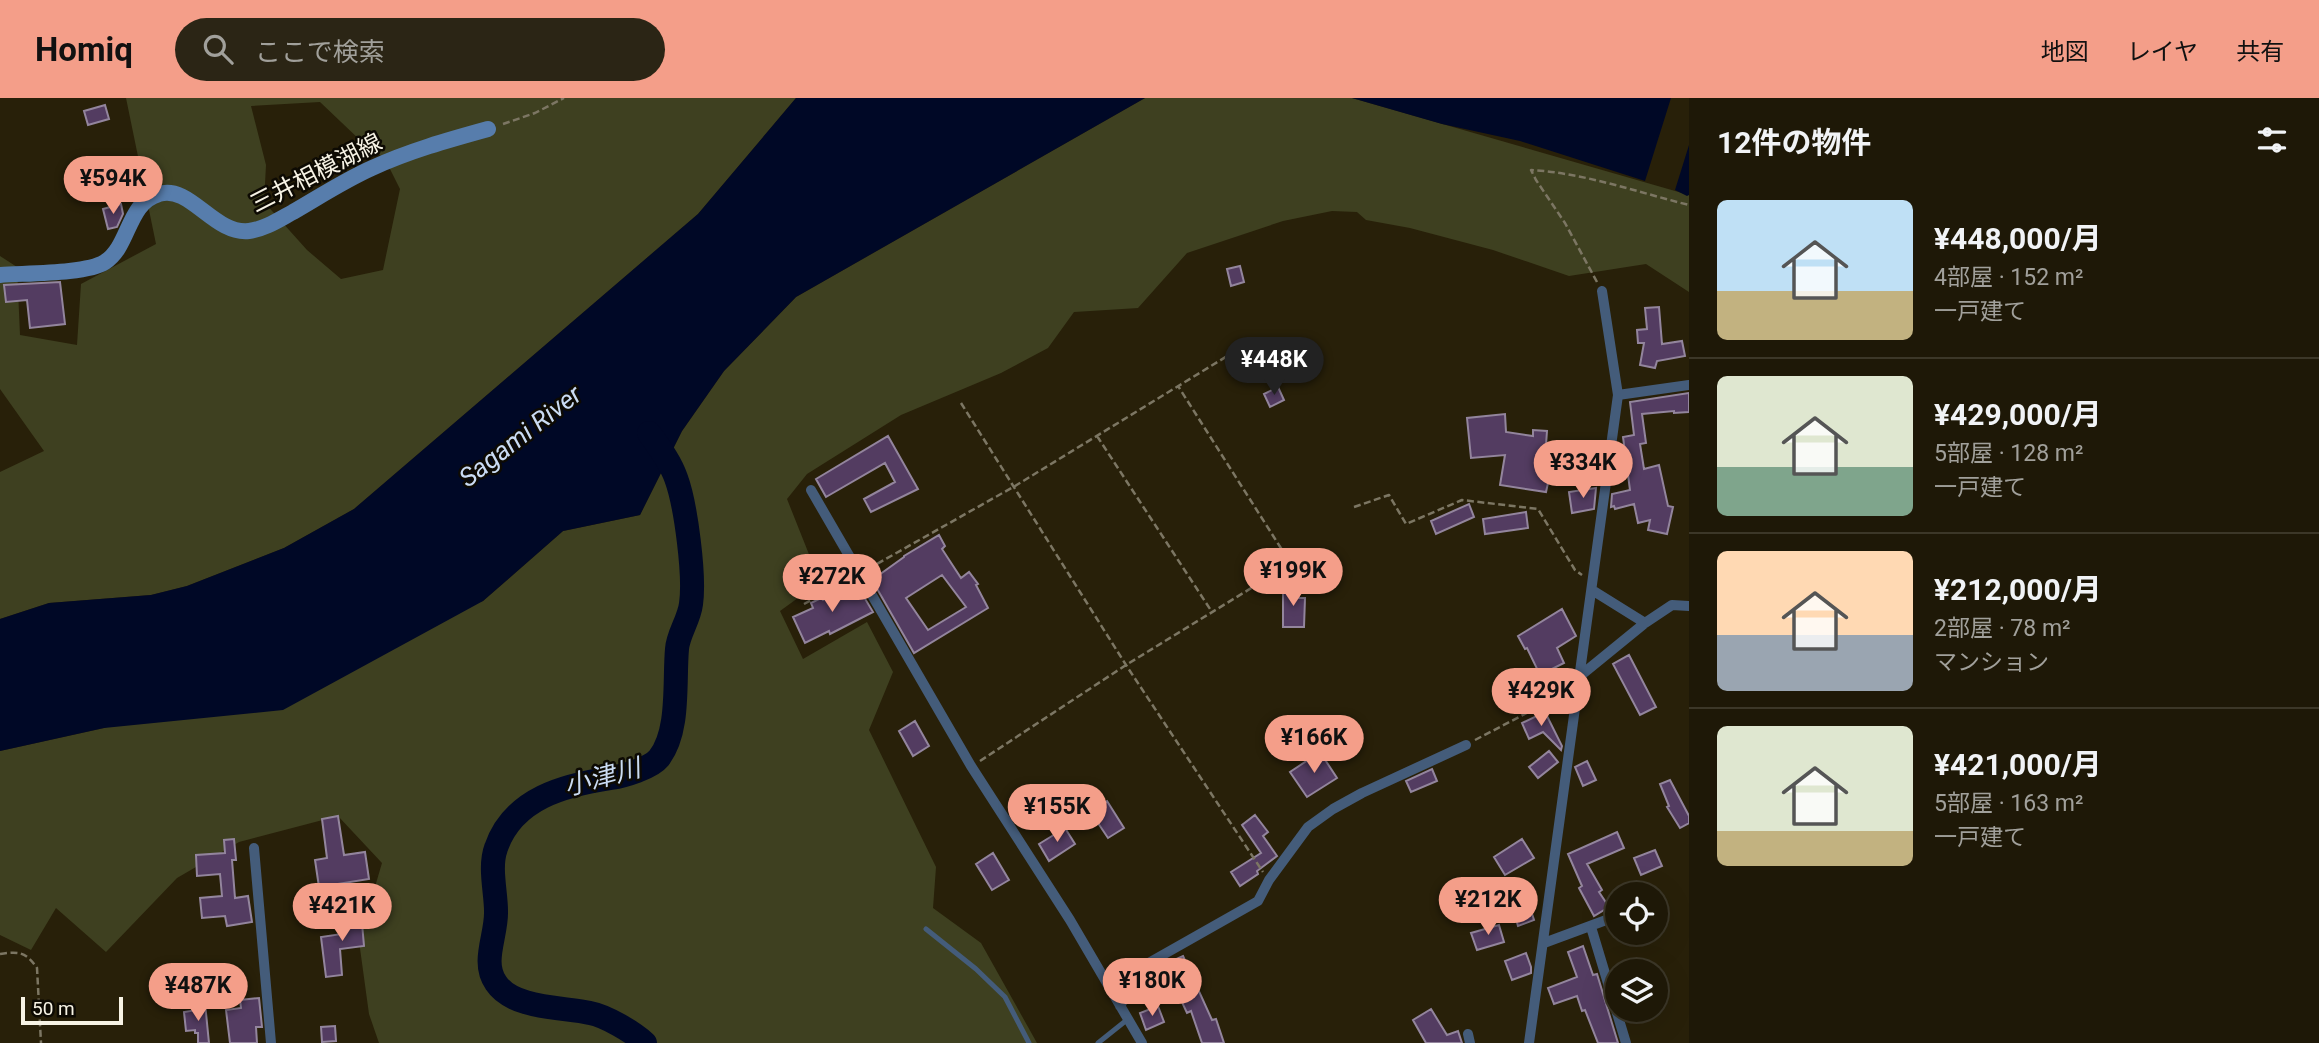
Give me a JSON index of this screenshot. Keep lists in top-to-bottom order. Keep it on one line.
{"streets":{"main road":["三井相模湖線"]},"water":["Sagami River","小津川"],"scale_bar":"50 m","page":{"header":"Homiq","search":"ここで検索","nav":["地図","レイヤ","共有"],"heading":"12件の物件","price":["¥594K","¥448K","¥334K","¥199K","¥272K","¥429K","¥166K","¥155K","¥212K","¥421K","¥180K","¥487K"],"list":[{"name":"¥448,000/月","note":"4部屋 · 152 m² · 一戸建て"},{"name":"¥429,000/月","note":"5部屋 · 128 m² · 一戸建て"},{"name":"¥212,000/月","note":"2部屋 · 78 m² · マンション"},{"name":"¥421,000/月","note":"5部屋 · 163 m² · 一戸建て"}],"scale":"50 m"}}
